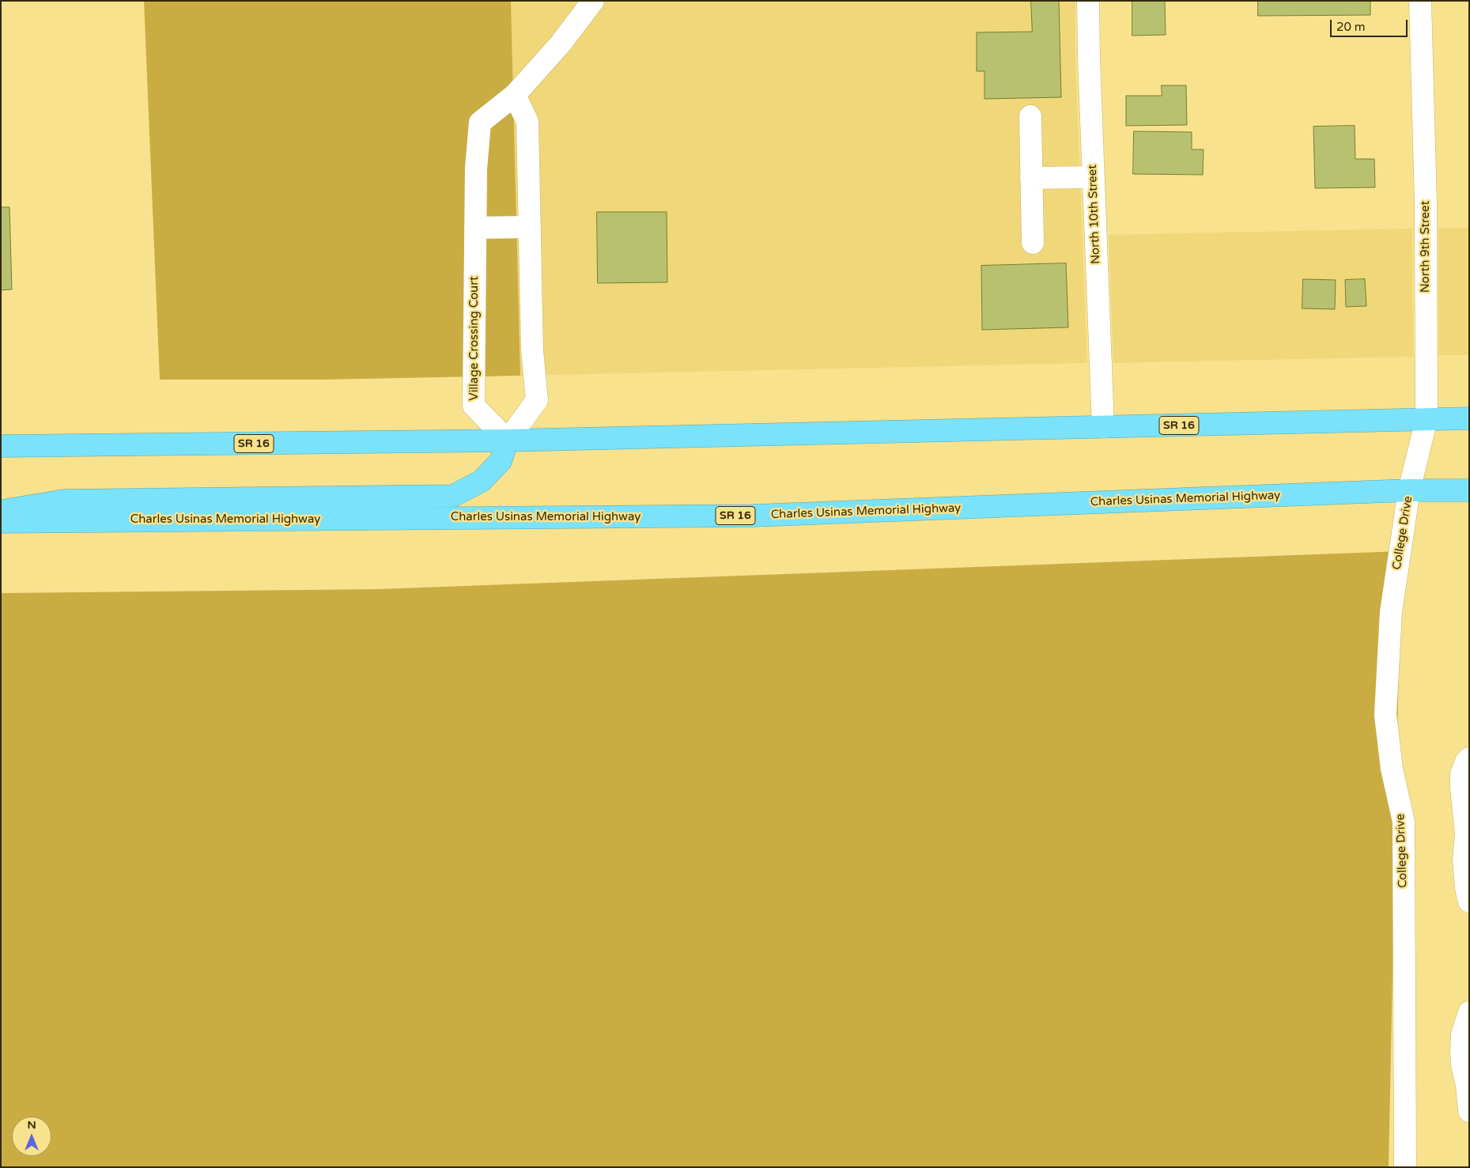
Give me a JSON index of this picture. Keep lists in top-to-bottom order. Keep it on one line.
{"streets":{"highway":["SR 16","Charles Usinas Memorial Highway"],"street":["North 10th Street","North 9th Street","Village Crossing Court","College Drive"]},"crossings":[["North 10th Street","SR 16"],["North 9th Street","SR 16"],["North 9th Street","Charles Usinas Memorial Highway"],["North 9th Street","College Drive"],["Village Crossing Court","SR 16"],["Charles Usinas Memorial Highway","College Drive"]],"scale_bar":"20 m","north":"top"}
